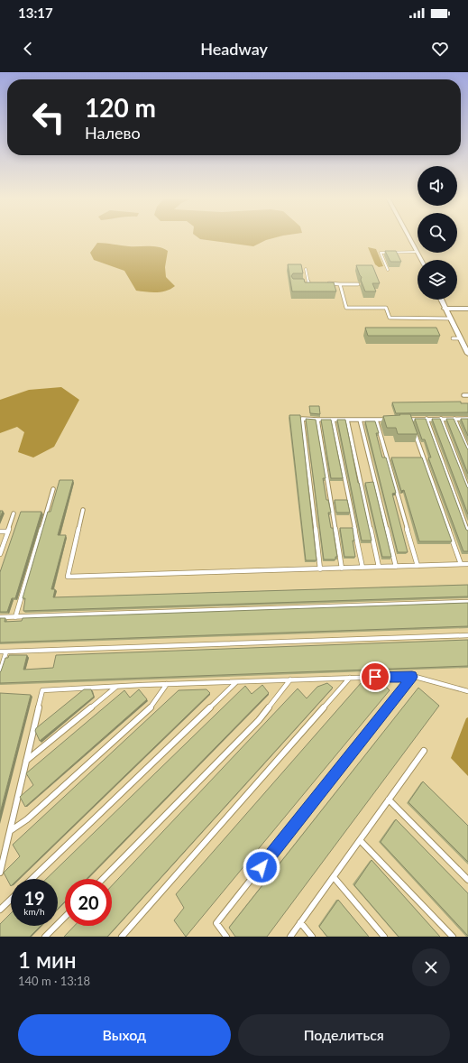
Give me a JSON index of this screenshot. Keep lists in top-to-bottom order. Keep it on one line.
{"page":{"status":"13:17","header":"Headway","turn":["120 m","Налево"],"speed":"19 km/h","limit":"20","heading":["1 мин","140 m · 13:18"],"buttons":["Выход","Поделиться"]}}
